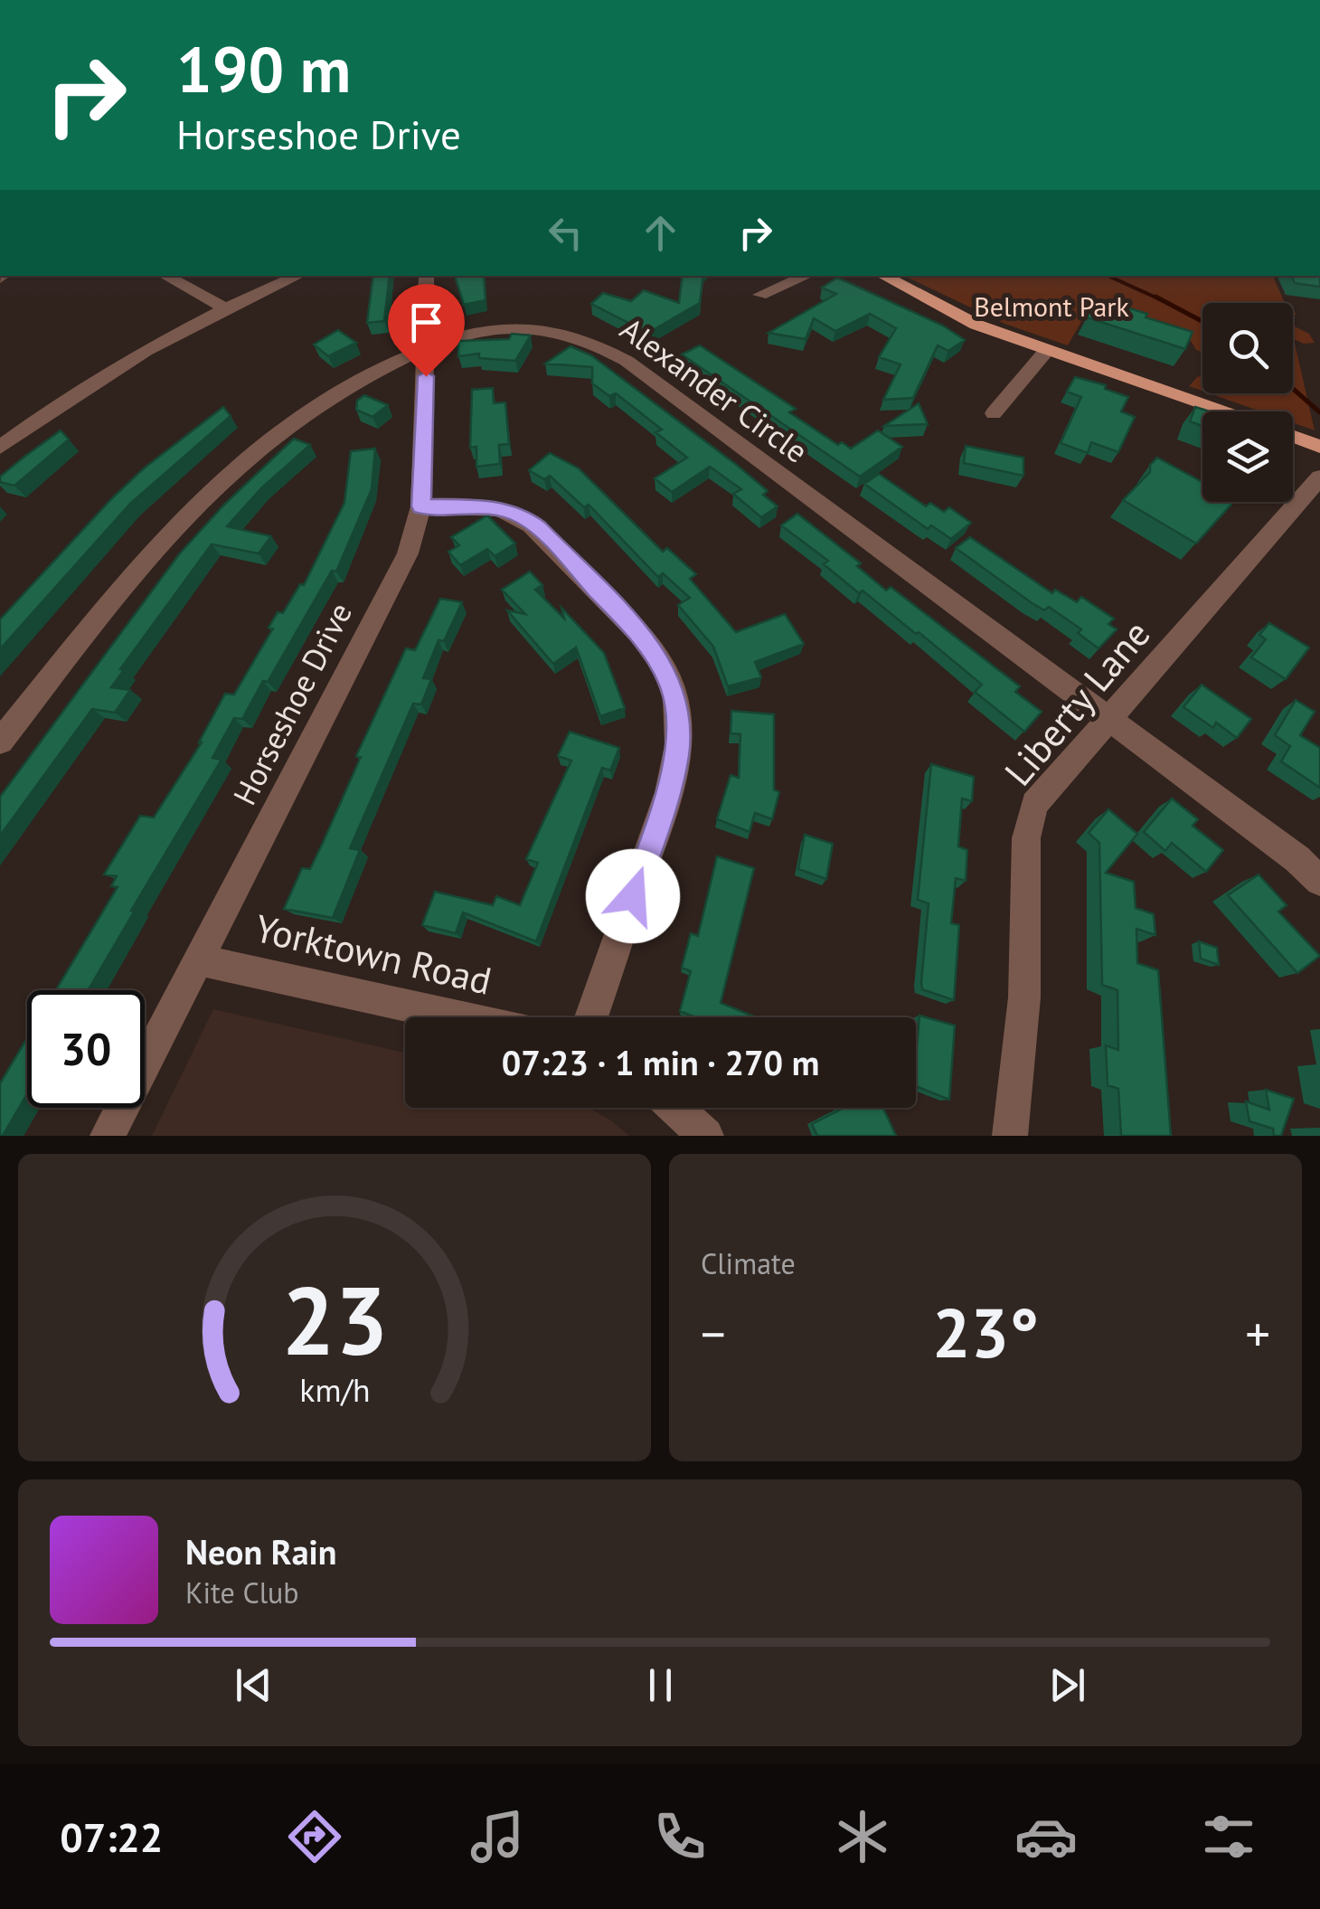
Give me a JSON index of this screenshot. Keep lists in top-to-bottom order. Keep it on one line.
{"streets":{"street":["Alexander Circle","Liberty Lane","Horseshoe Drive","Yorktown Road"]},"crossings":[["Alexander Circle","Liberty Lane"],["Alexander Circle","Horseshoe Drive"],["Horseshoe Drive","Yorktown Road"]],"parks":["Belmont Park"],"page":{"turn":["190 m","Horseshoe Drive"],"limit":"30","trip":"07:23 · 1 min · 270 m","tile":"Climate","heat":["−","23°","+"],"song":["Neon Rain","Kite Club"],"tabs":"07:22","gauge":["23","km/h"]}}
